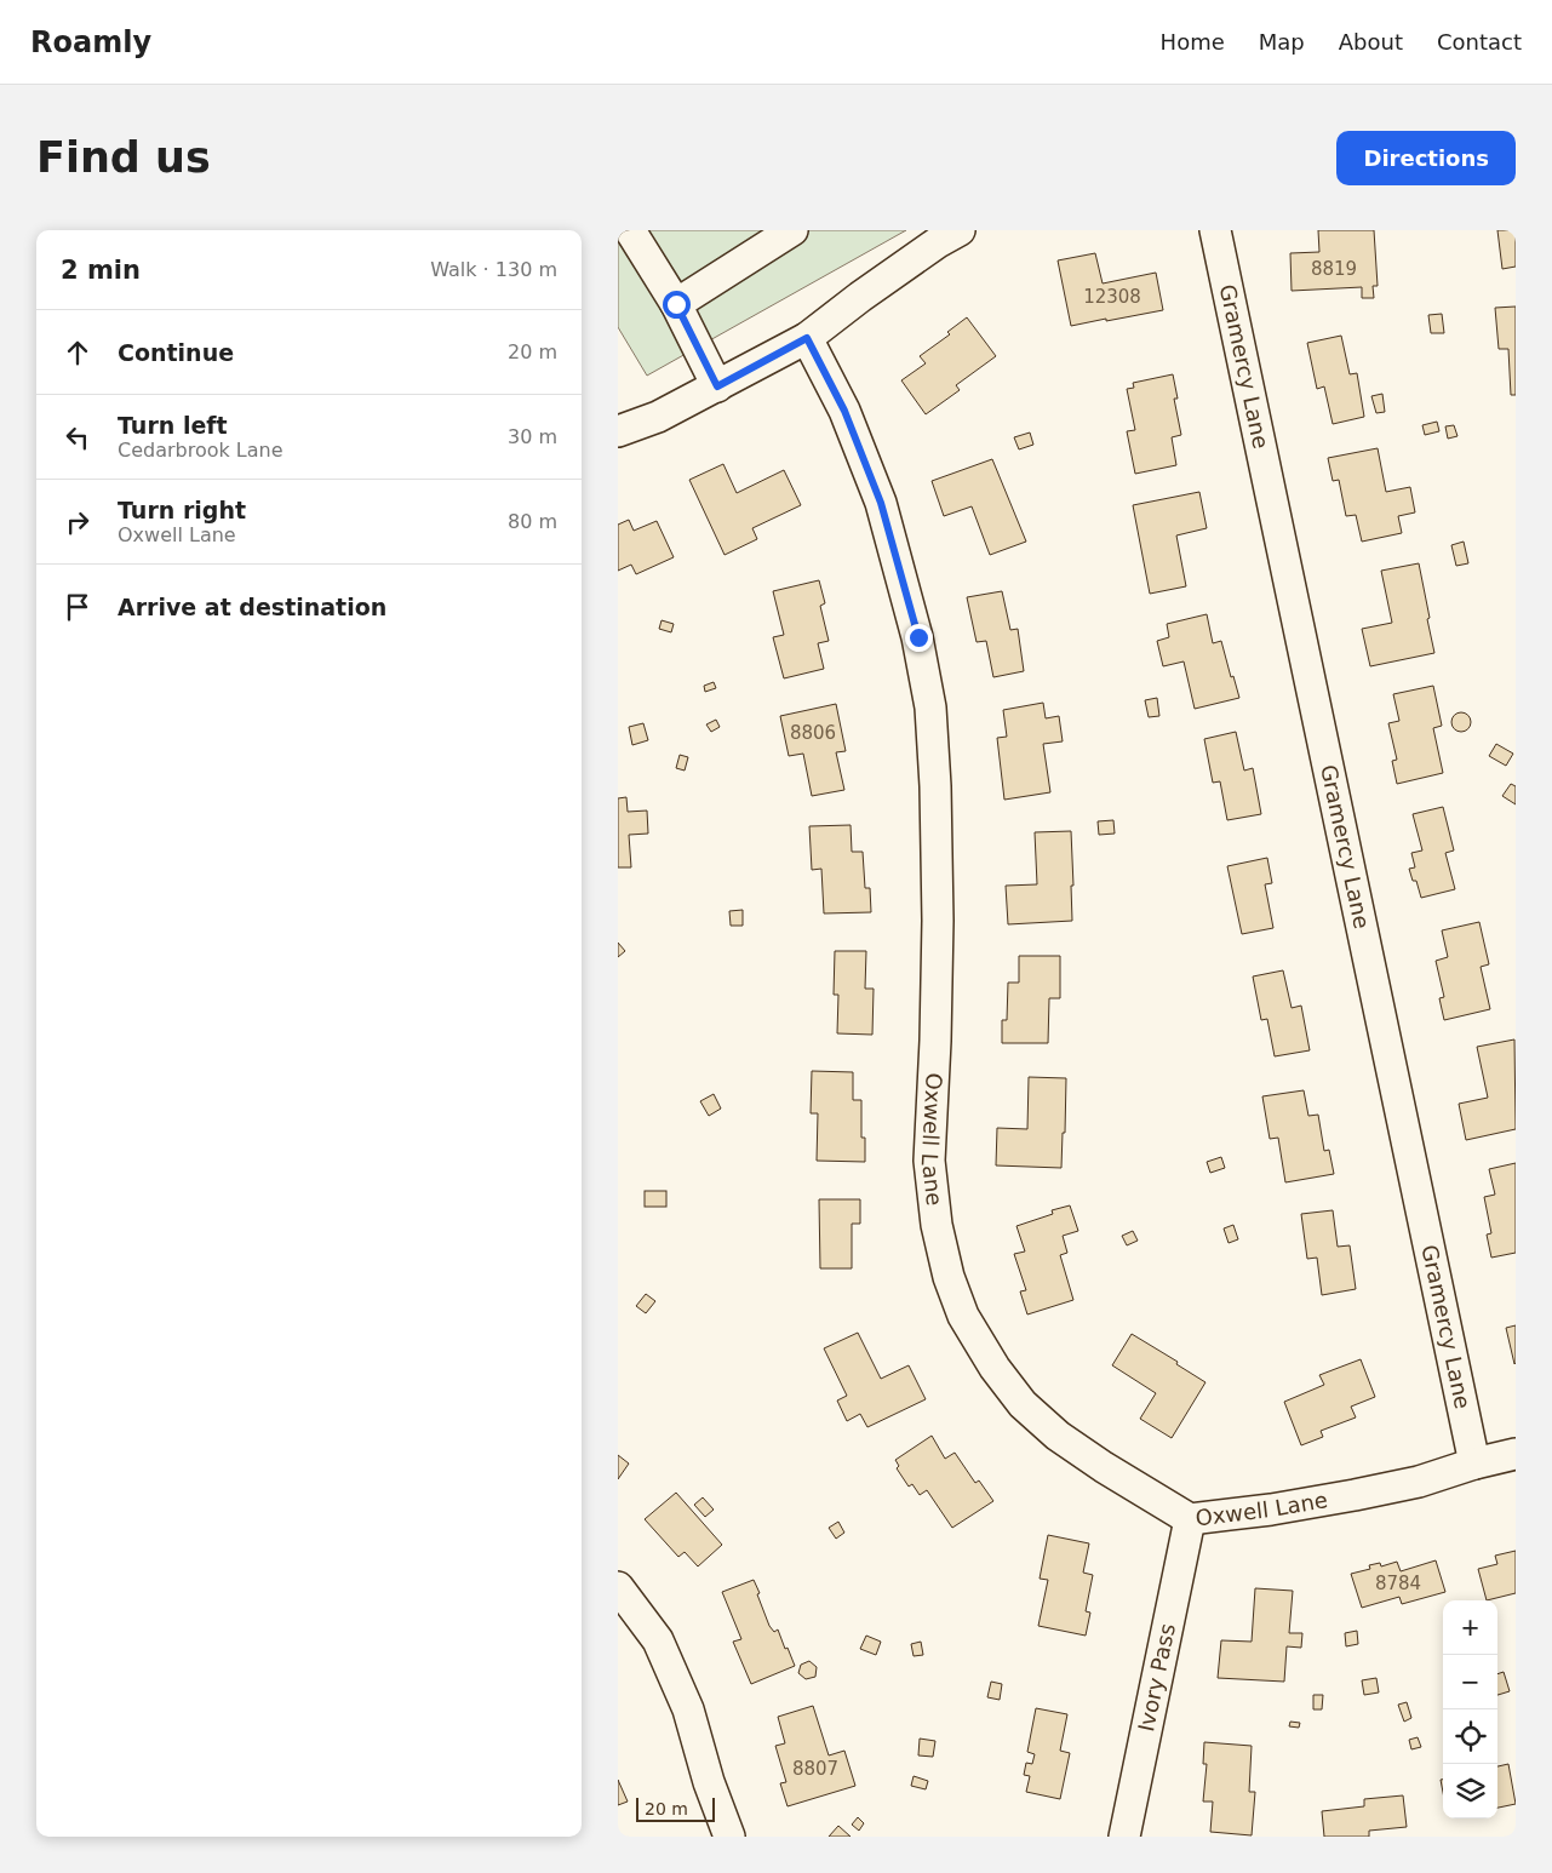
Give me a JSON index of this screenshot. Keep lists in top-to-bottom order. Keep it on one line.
{"streets":{"street":["Gramercy Lane","Oxwell Lane","Ivory Pass"]},"crossings":[["Gramercy Lane","Oxwell Lane"],["Oxwell Lane","Ivory Pass"]],"house_numbers":["8819","12308","8806","8784","8807"],"scale_bar":"20 m","page":{"header":"Roamly","nav":["Home","Map","About","Contact"],"buttons":"Directions","title":"Find us","heading":["2 min","Walk · 130 m"],"list":[["Continue","20 m"],["Turn left","Cedarbrook Lane","30 m"],["Turn right","Oxwell Lane","80 m"],"Arrive at destination"],"map_buttons":["+","−"],"scale":"20 m"}}
